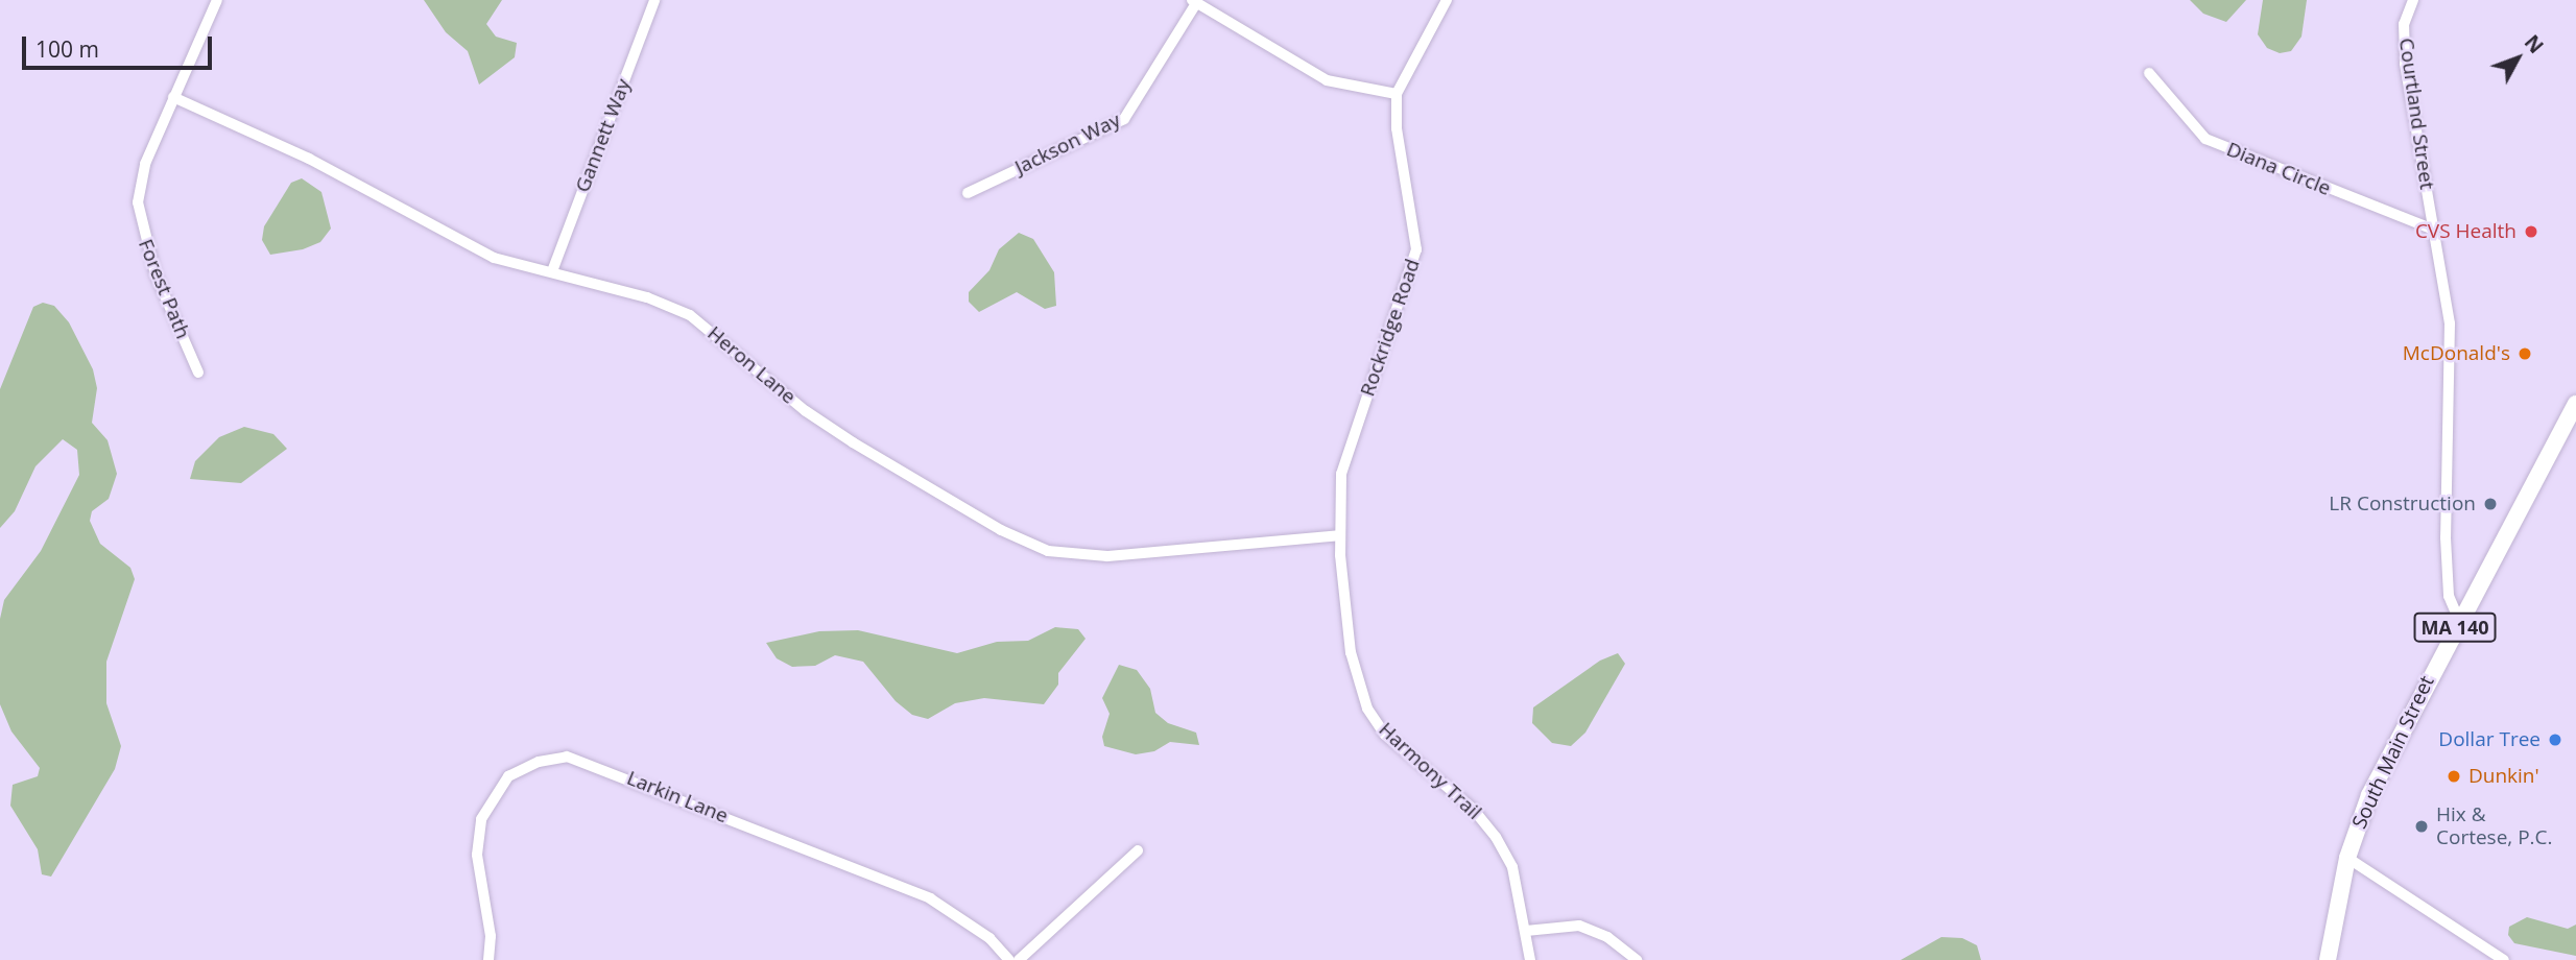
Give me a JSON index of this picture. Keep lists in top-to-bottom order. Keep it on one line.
{"streets":{"main road":["MA 140","South Main Street"],"street":["Courtland Street","Gannett Way","Jackson Way","Diana Circle","Forest Path","Rockridge Road","Heron Lane","Harmony Trail","Larkin Lane"]},"crossings":[["Courtland Street","Diana Circle"],["Courtland Street","South Main Street"],["Gannett Way","Heron Lane"],["Forest Path","Heron Lane"],["Rockridge Road","Heron Lane"],["Rockridge Road","Harmony Trail"],["Heron Lane","Harmony Trail"]],"places":["CVS Health","McDonald's","LR Construction","Dollar Tree","Dunkin'","Hix & Cortese, P.C."],"scale_bar":"100 m","north":"top right"}
